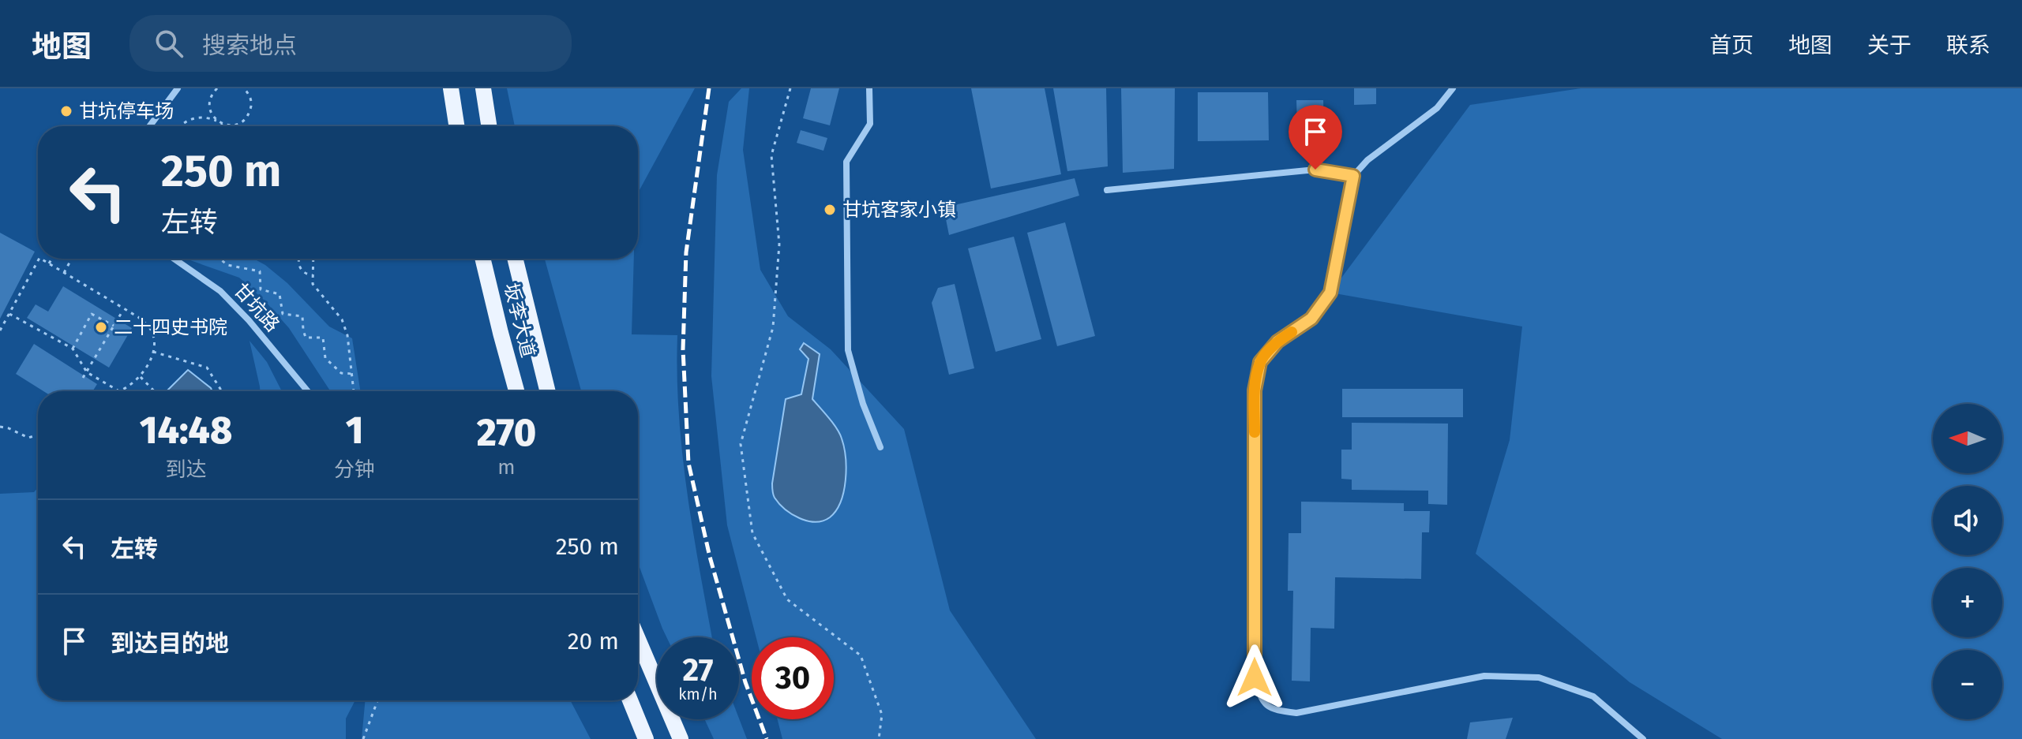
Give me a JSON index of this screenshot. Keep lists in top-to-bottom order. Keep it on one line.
{"streets":{"main road":["坂李大道"],"street":["甘坑路"]},"places":["甘坑停车场","甘坑客家小镇","二十四史书院"],"north":"left","page":{"header":"地图","search":"搜索地点","nav":["首页","地图","关于","联系"],"turn":["250 m","左转"],"eta":["14:48","到达","1","分钟","270","m"],"map_buttons":["+","−"],"list":[{"name":"左转","value":"250 m"},{"name":"到达目的地","value":"20 m"}],"speed":"27 km/h","limit":"30"}}
